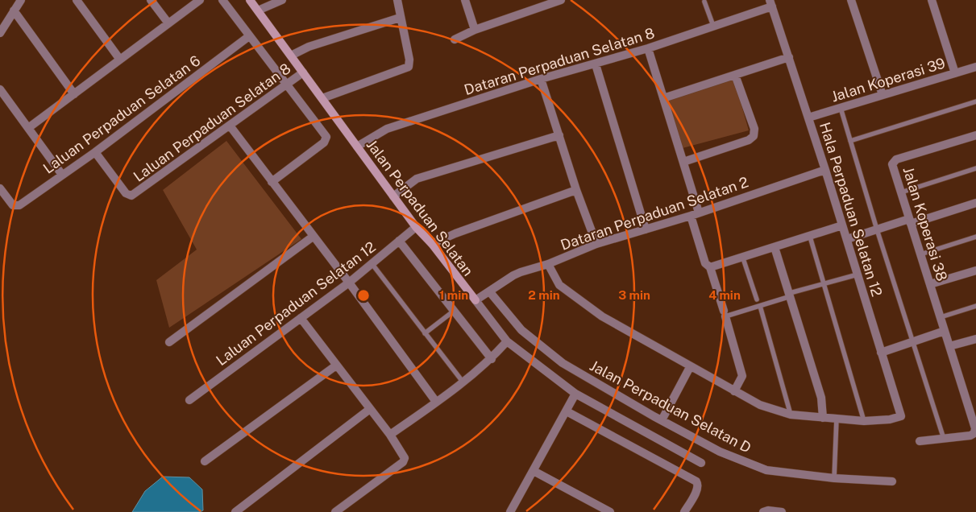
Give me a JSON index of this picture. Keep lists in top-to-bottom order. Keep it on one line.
{"streets":{"street":["Dataran Perpaduan Selatan 8","Jalan Koperasi 39","Laluan Perpaduan Selatan 6","Laluan Perpaduan Selatan 8","Jalan Perpaduan Selatan","Hala Perpaduan Selatan 12","Dataran Perpaduan Selatan 2","Jalan Koperasi 38","Laluan Perpaduan Selatan 12","Jalan Perpaduan Selatan D"]},"crossings":[["Dataran Perpaduan Selatan 8","Jalan Perpaduan Selatan"],["Dataran Perpaduan Selatan 8","Hala Perpaduan Selatan 12"],["Jalan Koperasi 39","Hala Perpaduan Selatan 12"],["Laluan Perpaduan Selatan 6","Laluan Perpaduan Selatan 8"],["Laluan Perpaduan Selatan 8","Jalan Perpaduan Selatan"],["Jalan Perpaduan Selatan","Dataran Perpaduan Selatan 2"],["Jalan Perpaduan Selatan","Laluan Perpaduan Selatan 12"],["Hala Perpaduan Selatan 12","Dataran Perpaduan Selatan 2"],["Dataran Perpaduan Selatan 2","Jalan Perpaduan Selatan D"]],"rings":["1 min","2 min","3 min","4 min"]}
